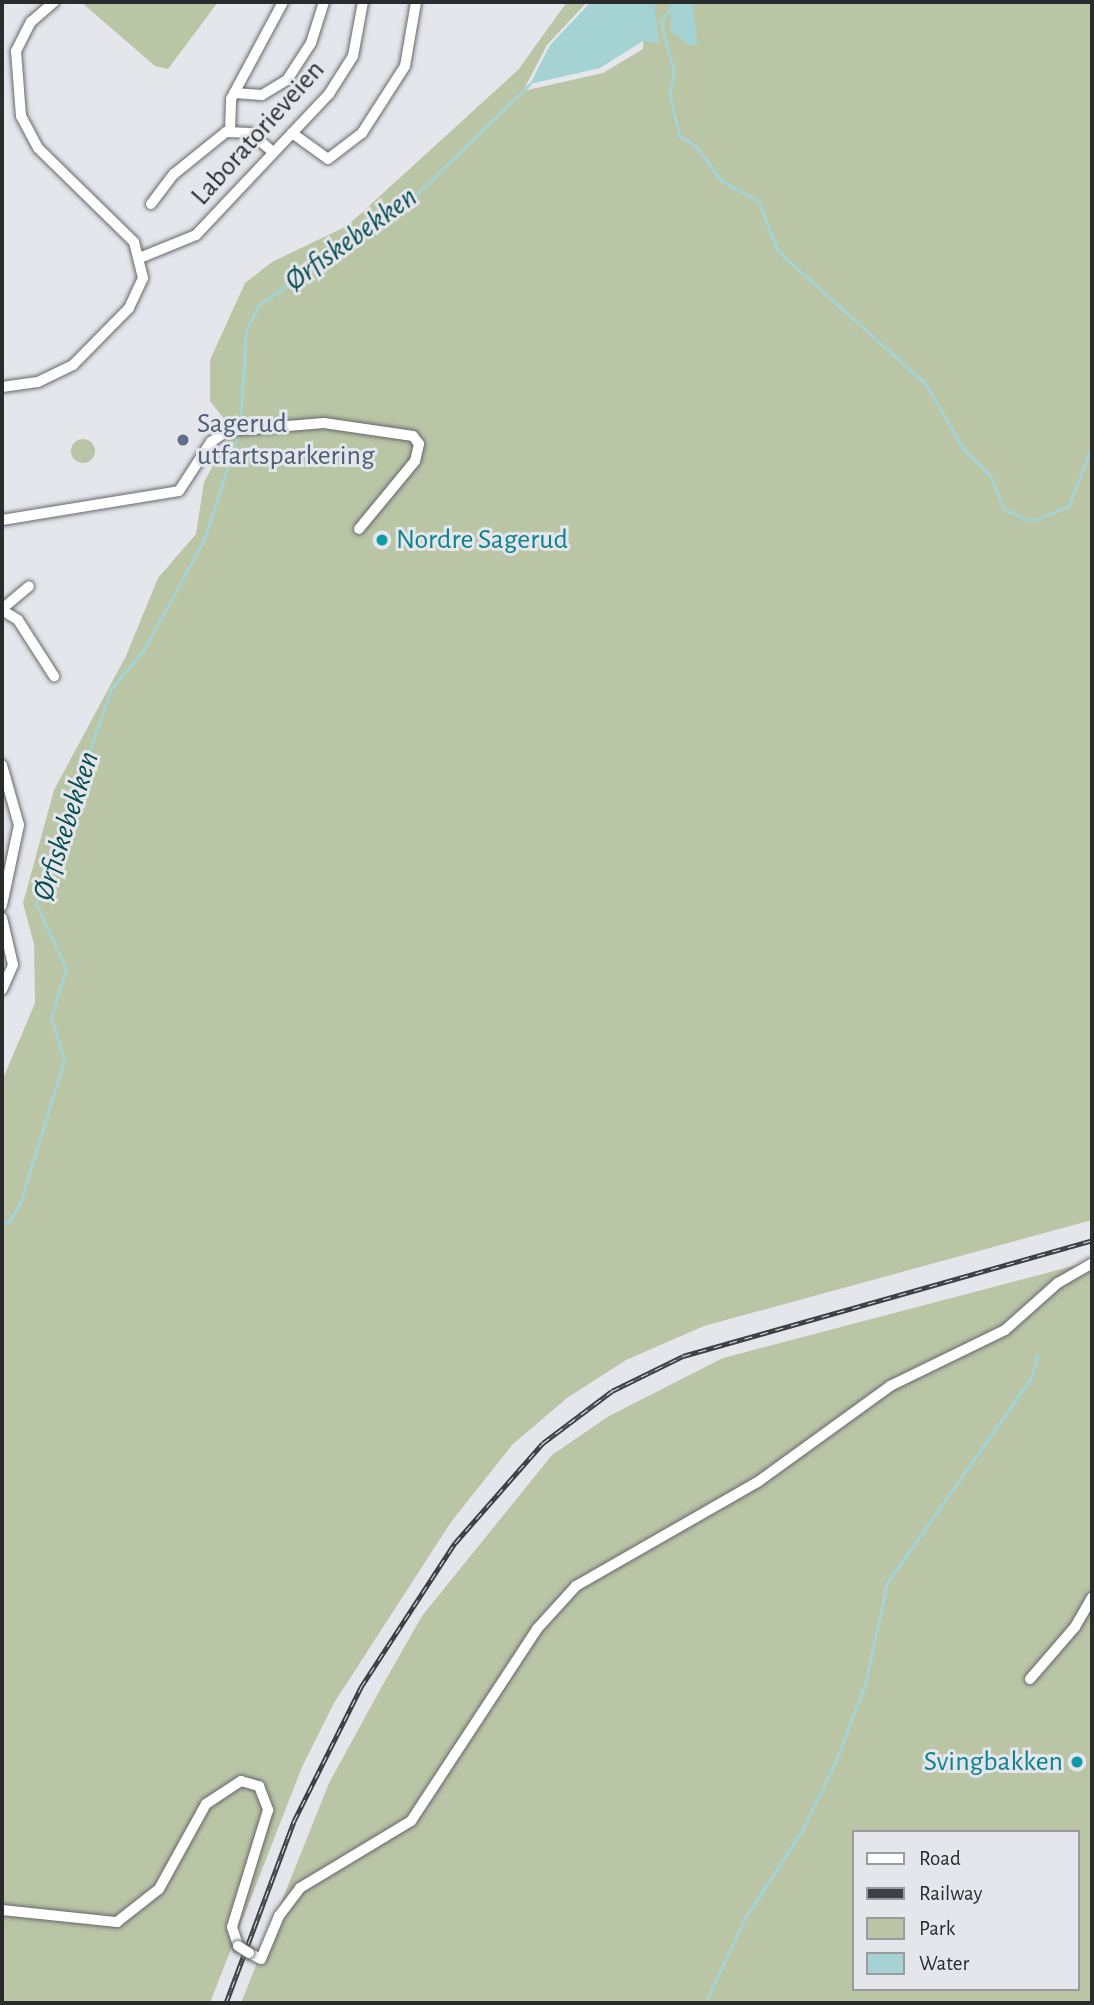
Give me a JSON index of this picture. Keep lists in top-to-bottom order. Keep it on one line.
{"streets":{"street":["Laboratorieveien"]},"water":["Ørfiskebekken"],"places":["Sagerud utfartsparkering","Nordre Sagerud","Svingbakken"],"legend":["Road","Railway","Park","Water"]}
